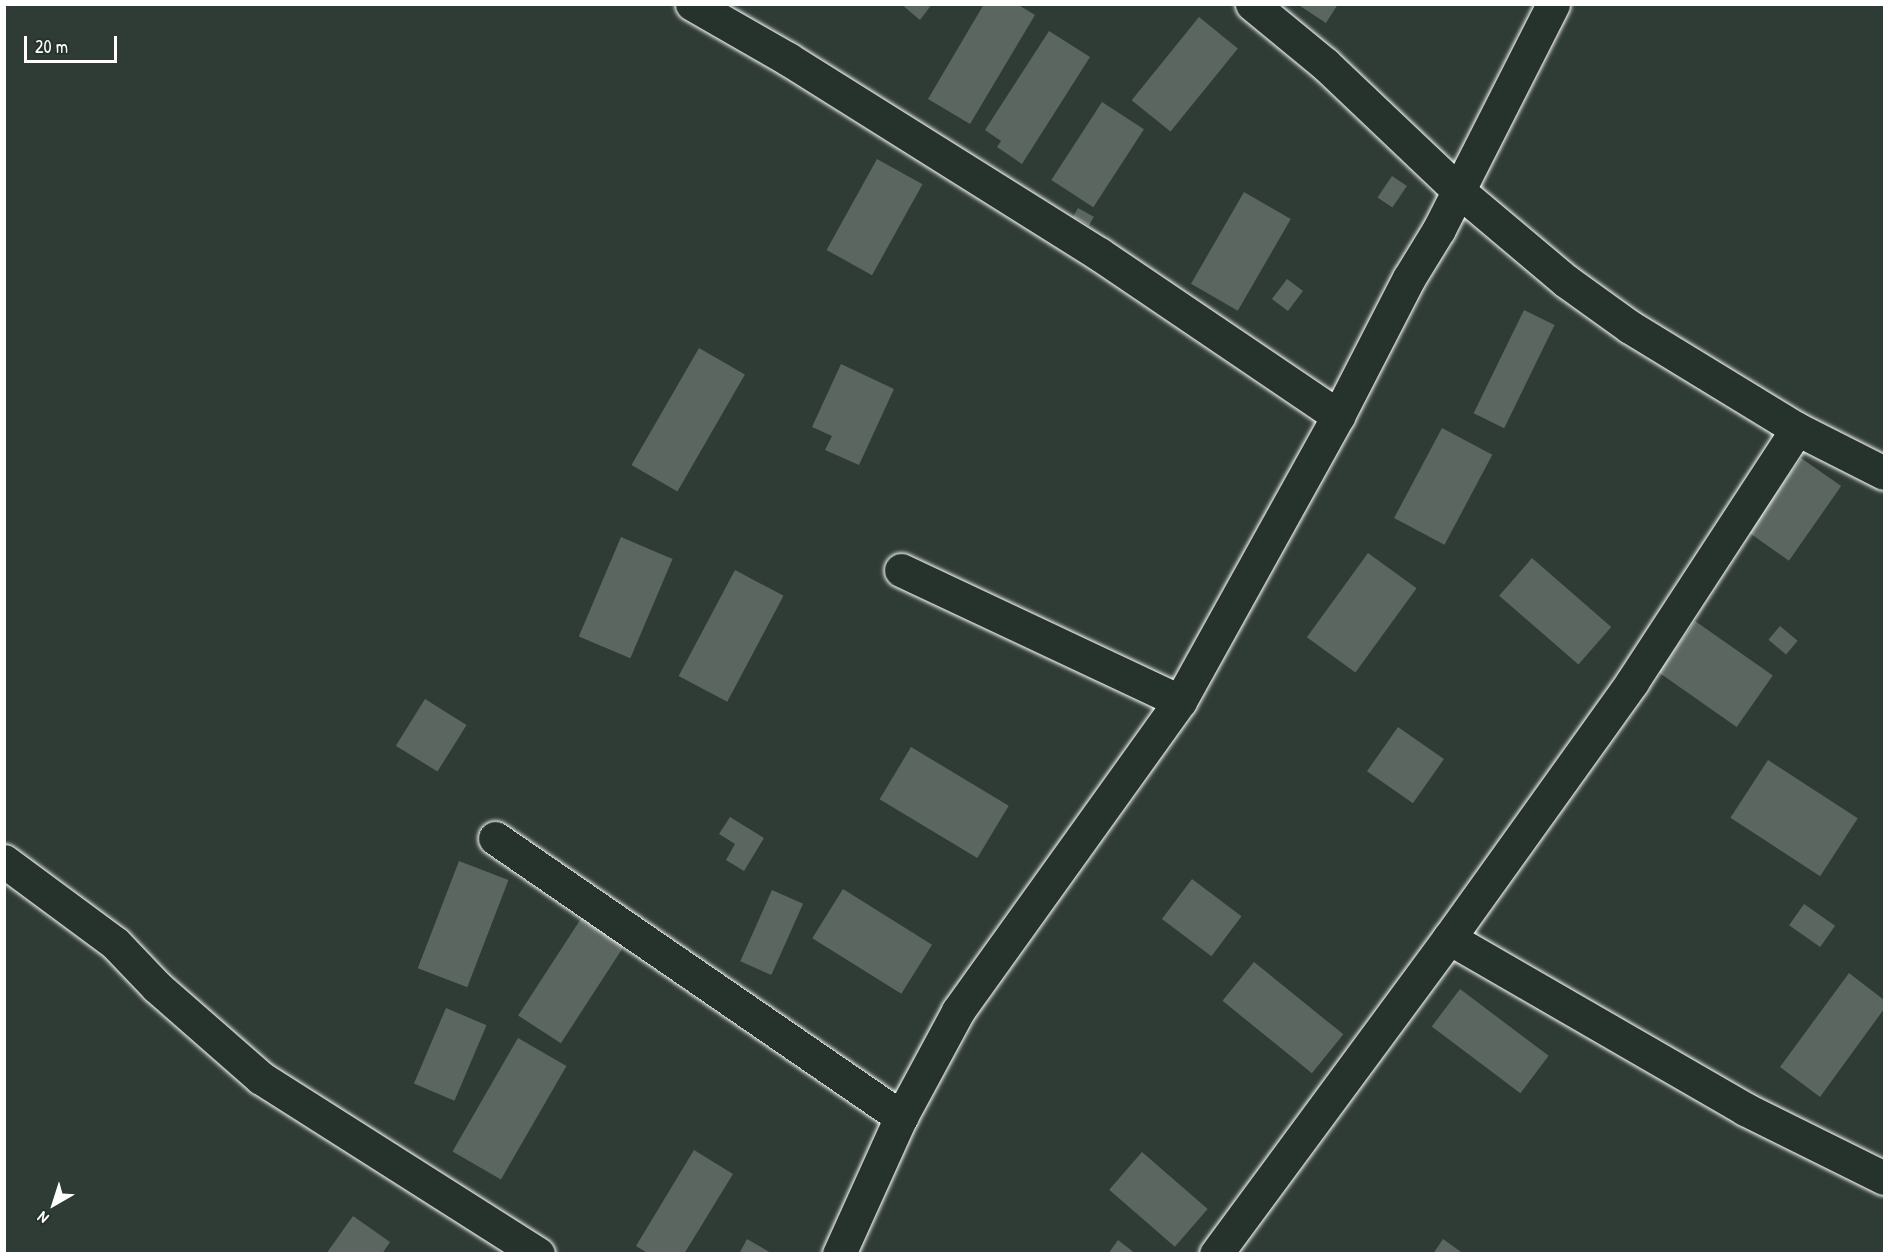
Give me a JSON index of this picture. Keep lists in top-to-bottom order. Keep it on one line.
{"scale_bar":"20 m","north":"bottom left"}
